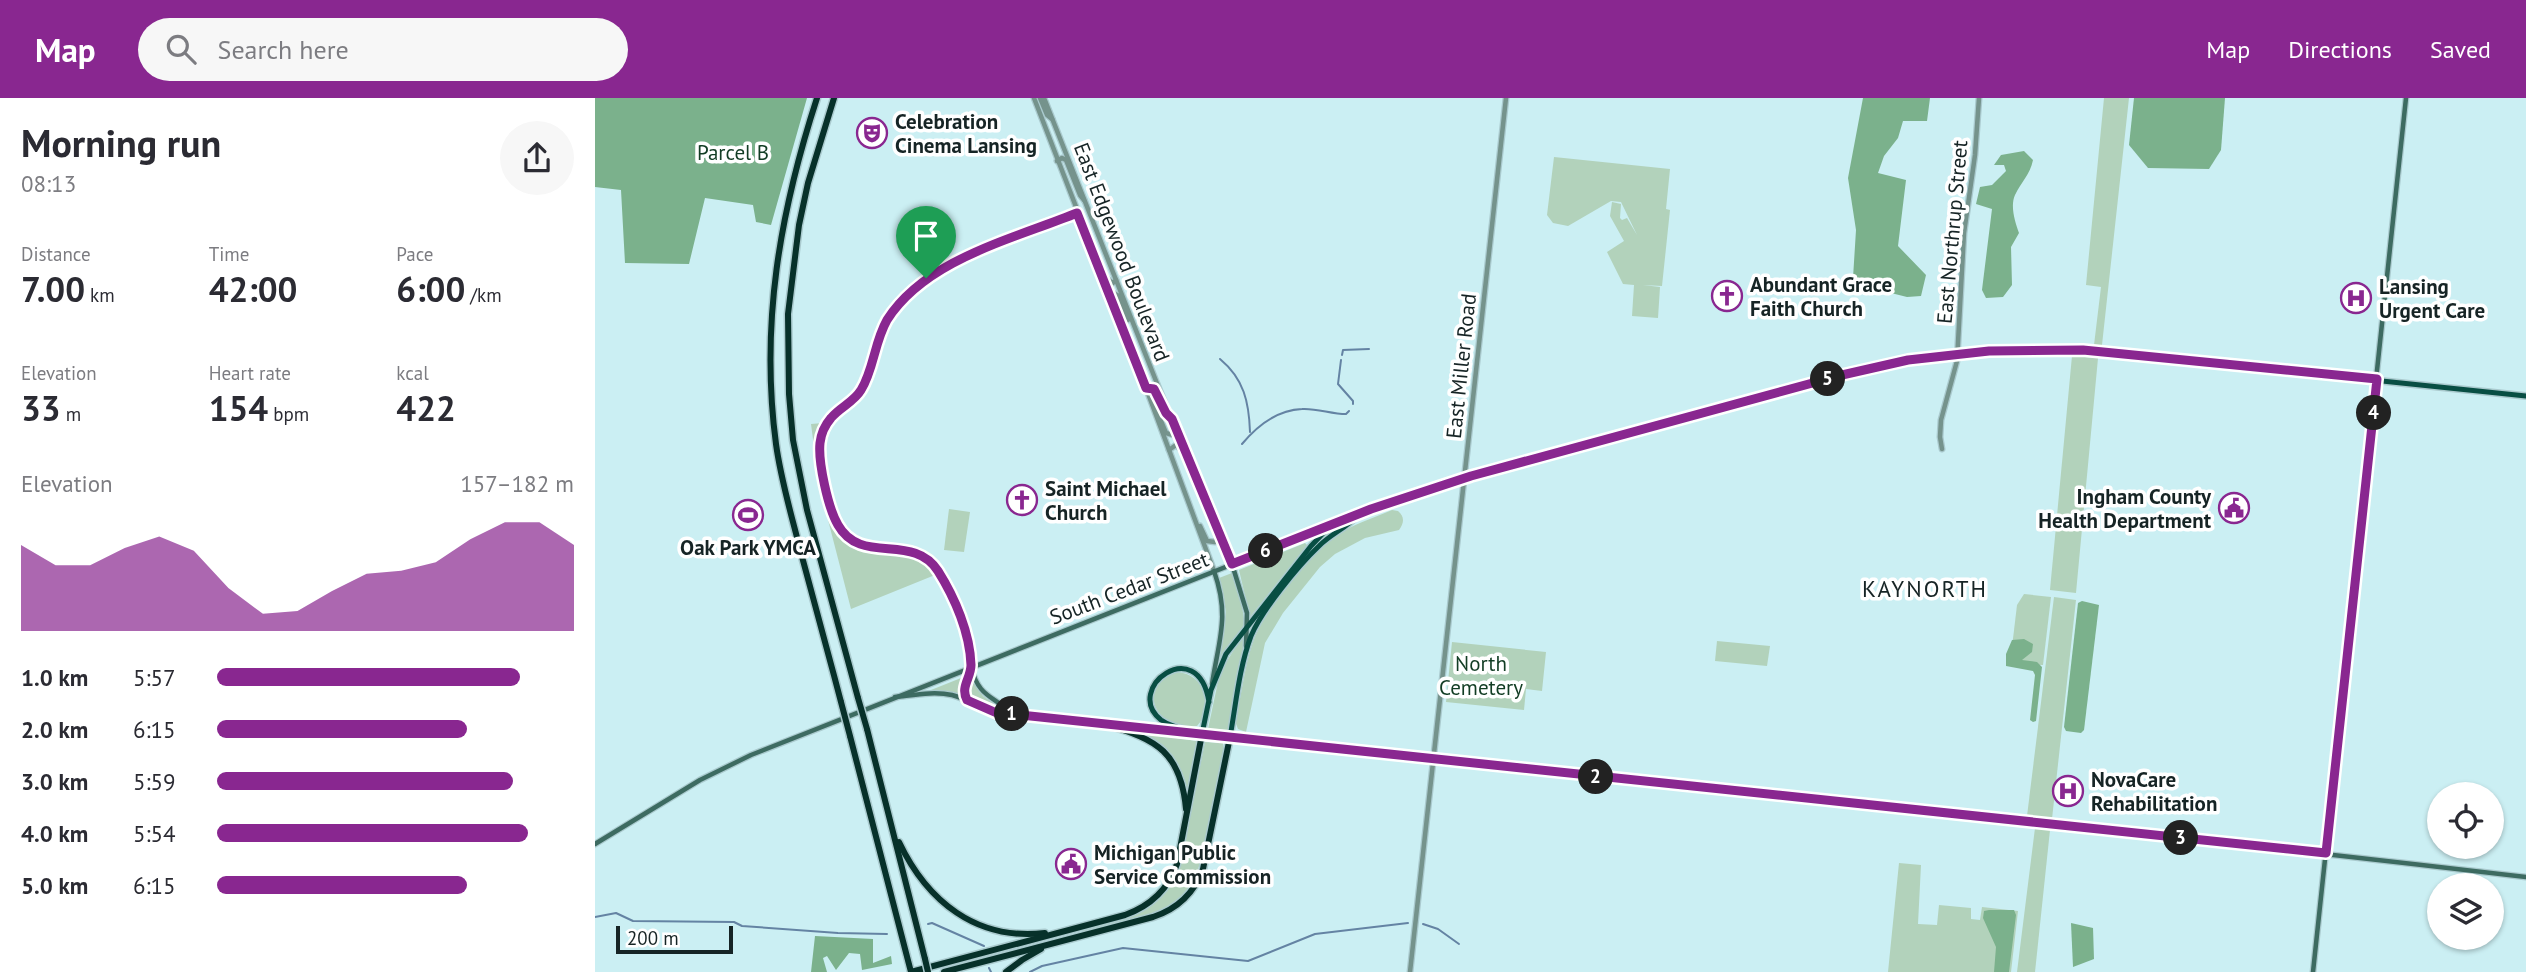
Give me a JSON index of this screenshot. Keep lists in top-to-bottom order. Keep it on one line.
{"streets":{"main road":["East Edgewood Boulevard","South Cedar Street"],"street":["East Northrup Street","East Miller Road"]},"crossings":[["East Northrup Street","South Cedar Street"],["East Edgewood Boulevard","South Cedar Street"],["East Miller Road","South Cedar Street"]],"districts":["KAYNORTH"],"parks":["Parcel B","North Cemetery"],"places":{"theatre":["Celebration Cinema Lansing"],"church":["Abundant Grace Faith Church","Saint Michael Church"],"hospital":["Lansing Urgent Care","NovaCare Rehabilitation"],"public building":["Ingham County Health Department","Michigan Public Service Commission"],"sports":["Oak Park YMCA"]},"scale_bar":"200 m","page":{"header":"Map","search":"Search here","nav":["Map","Directions","Saved"],"heading":["Morning run","08:13"],"stats":[["Distance","7.00 km"],["Time","42:00"],["Pace","6:00 /km"],["Elevation","33 m"],["Heart rate","154 bpm"],["kcal","422"]],"pins":["5","4","6","1","2","3"],"chart":["Elevation","157–182 m"],"list":[{"name":"1.0 km","note":"5:57"},{"name":"2.0 km","note":"6:15"},{"name":"3.0 km","note":"5:59"},{"name":"4.0 km","note":"5:54"},{"name":"5.0 km","note":"6:15"}],"scale":"200 m"}}
